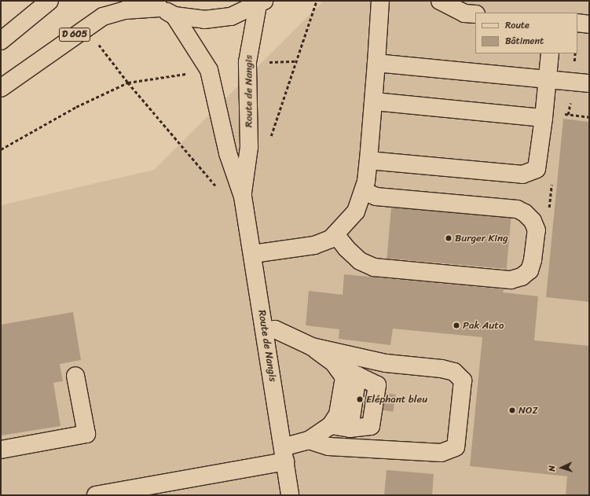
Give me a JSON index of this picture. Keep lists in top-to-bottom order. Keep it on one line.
{"streets":{"main road":["D 605","Route de Nangis"]},"crossings":[["D 605","Route de Nangis"]],"places":["Burger King","Pak Auto","Eléphant bleu","NOZ"],"legend":["Route","Bâtiment"],"north":"left"}
